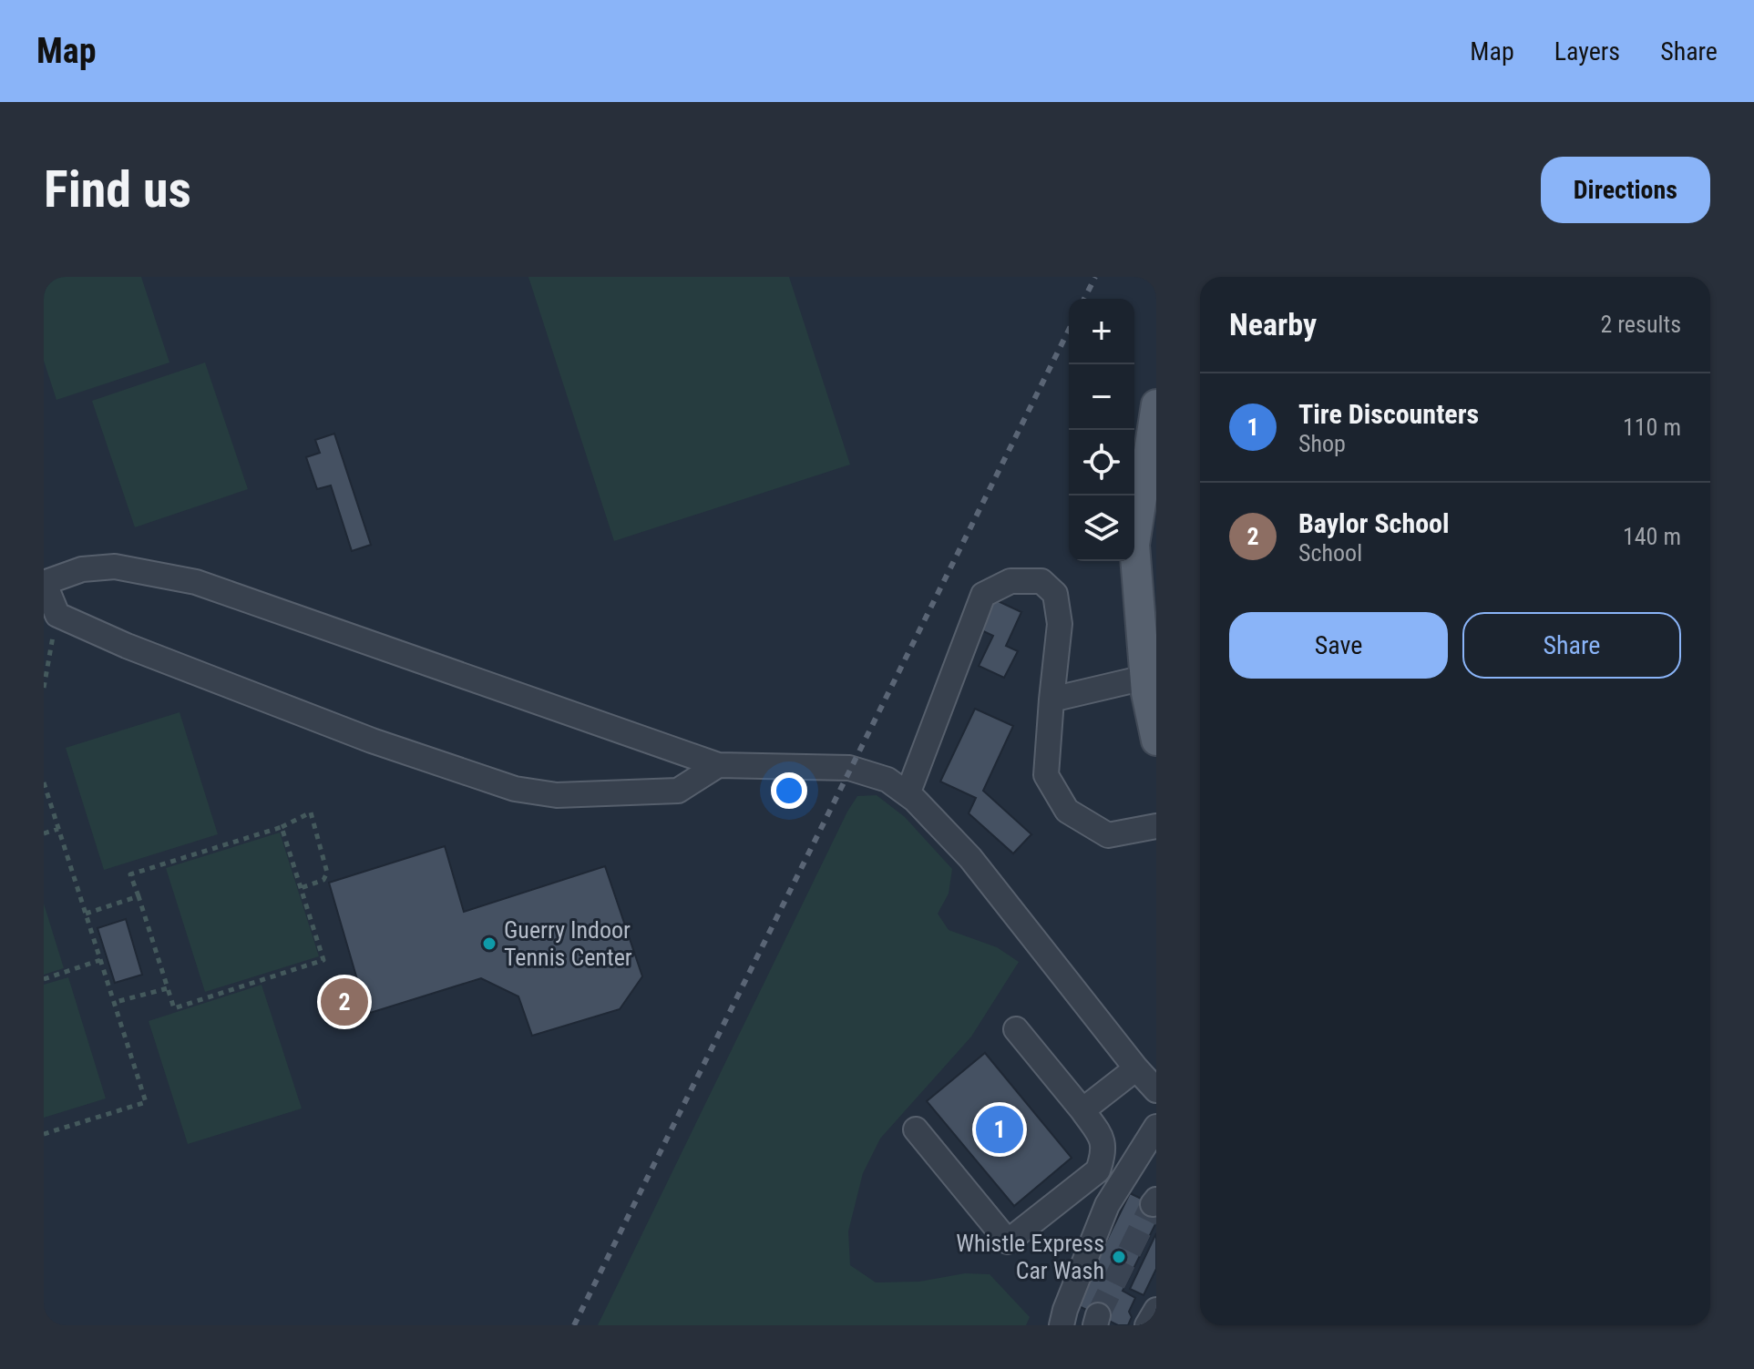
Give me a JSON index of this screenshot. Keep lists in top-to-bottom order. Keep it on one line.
{"places":["Guerry Indoor Tennis Center","Whistle Express Car Wash"],"page":{"header":"Map","nav":["Map","Layers","Share"],"buttons":["Directions",["Save","Share"]],"title":"Find us","heading":["Nearby","2 results"],"map_buttons":["+","−"],"list":[{"mark":"1","name":"Tire Discounters","note":"Shop","value":"110 m"},{"mark":"2","name":"Baylor School","note":"School","value":"140 m"}],"pins":["2","1"]}}
